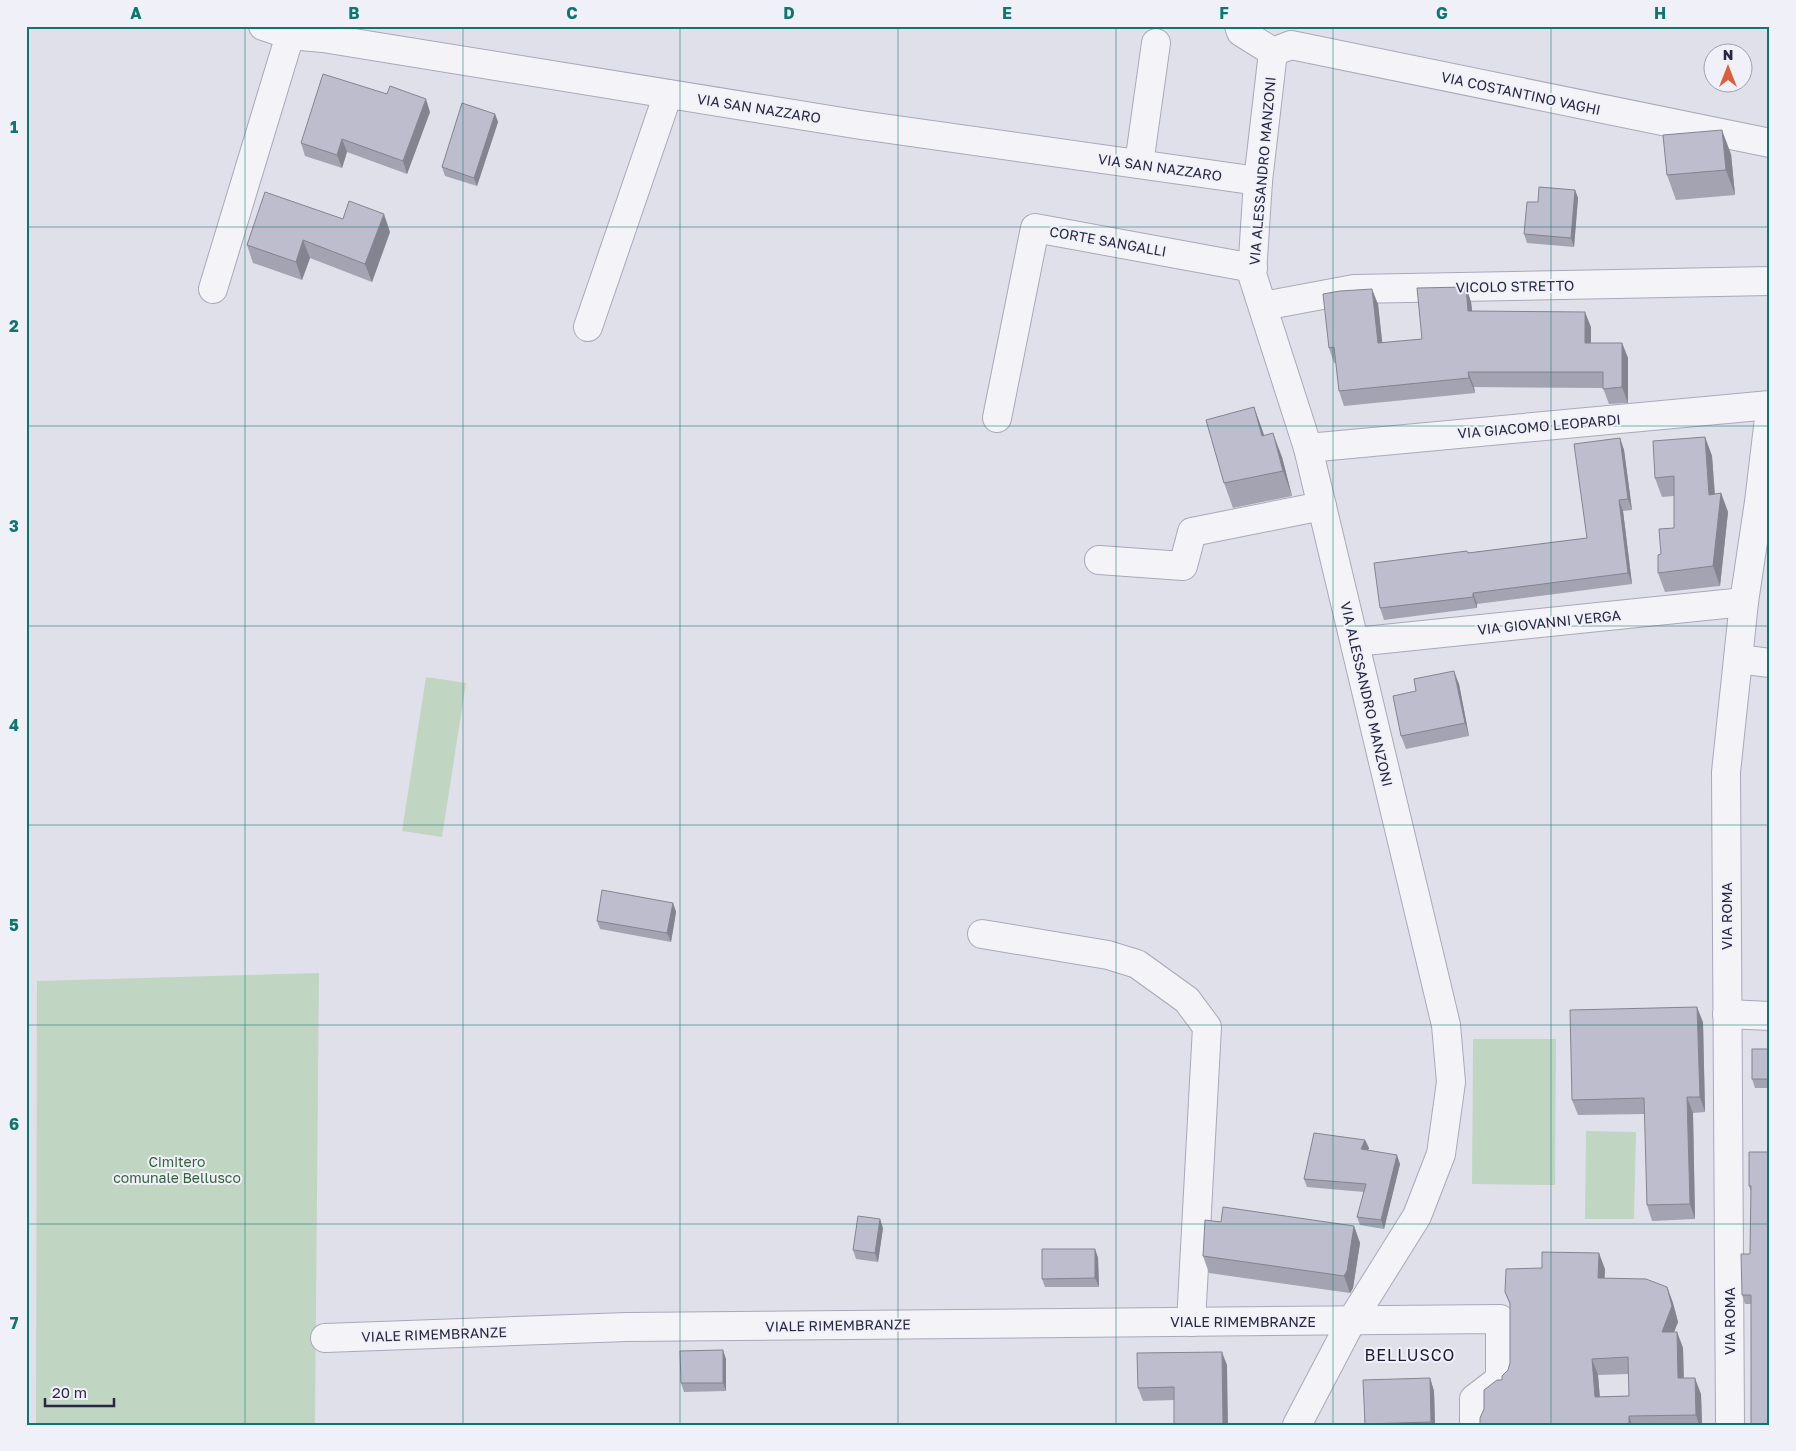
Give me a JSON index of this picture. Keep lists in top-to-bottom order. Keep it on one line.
{"streets":{"street":["VIA COSTANTINO VAGHI","VIA SAN NAZZARO","VIA ALESSANDRO MANZONI","CORTE SANGALLI","VICOLO STRETTO","VIA GIACOMO LEOPARDI","VIA GIOVANNI VERGA","VIA ROMA","VIALE RIMEMBRANZE"]},"crossings":[["VIA COSTANTINO VAGHI","VIA ALESSANDRO MANZONI"],["VIA SAN NAZZARO","VIA ALESSANDRO MANZONI"],["VIA ALESSANDRO MANZONI","CORTE SANGALLI"],["VIA ALESSANDRO MANZONI","VICOLO STRETTO"],["VIA ALESSANDRO MANZONI","VIA GIACOMO LEOPARDI"],["VIA ALESSANDRO MANZONI","VIA GIOVANNI VERGA"],["VIA ALESSANDRO MANZONI","VIALE RIMEMBRANZE"],["VIA GIOVANNI VERGA","VIA ROMA"]],"districts":["BELLUSCO"],"parks":["Cimitero comunale Bellusco"],"scale_bar":"20 m","north":"top","grid":{"columns":["A","B","C","D","E","F","G","H"],"rows":["1","2","3","4","5","6","7"]}}
